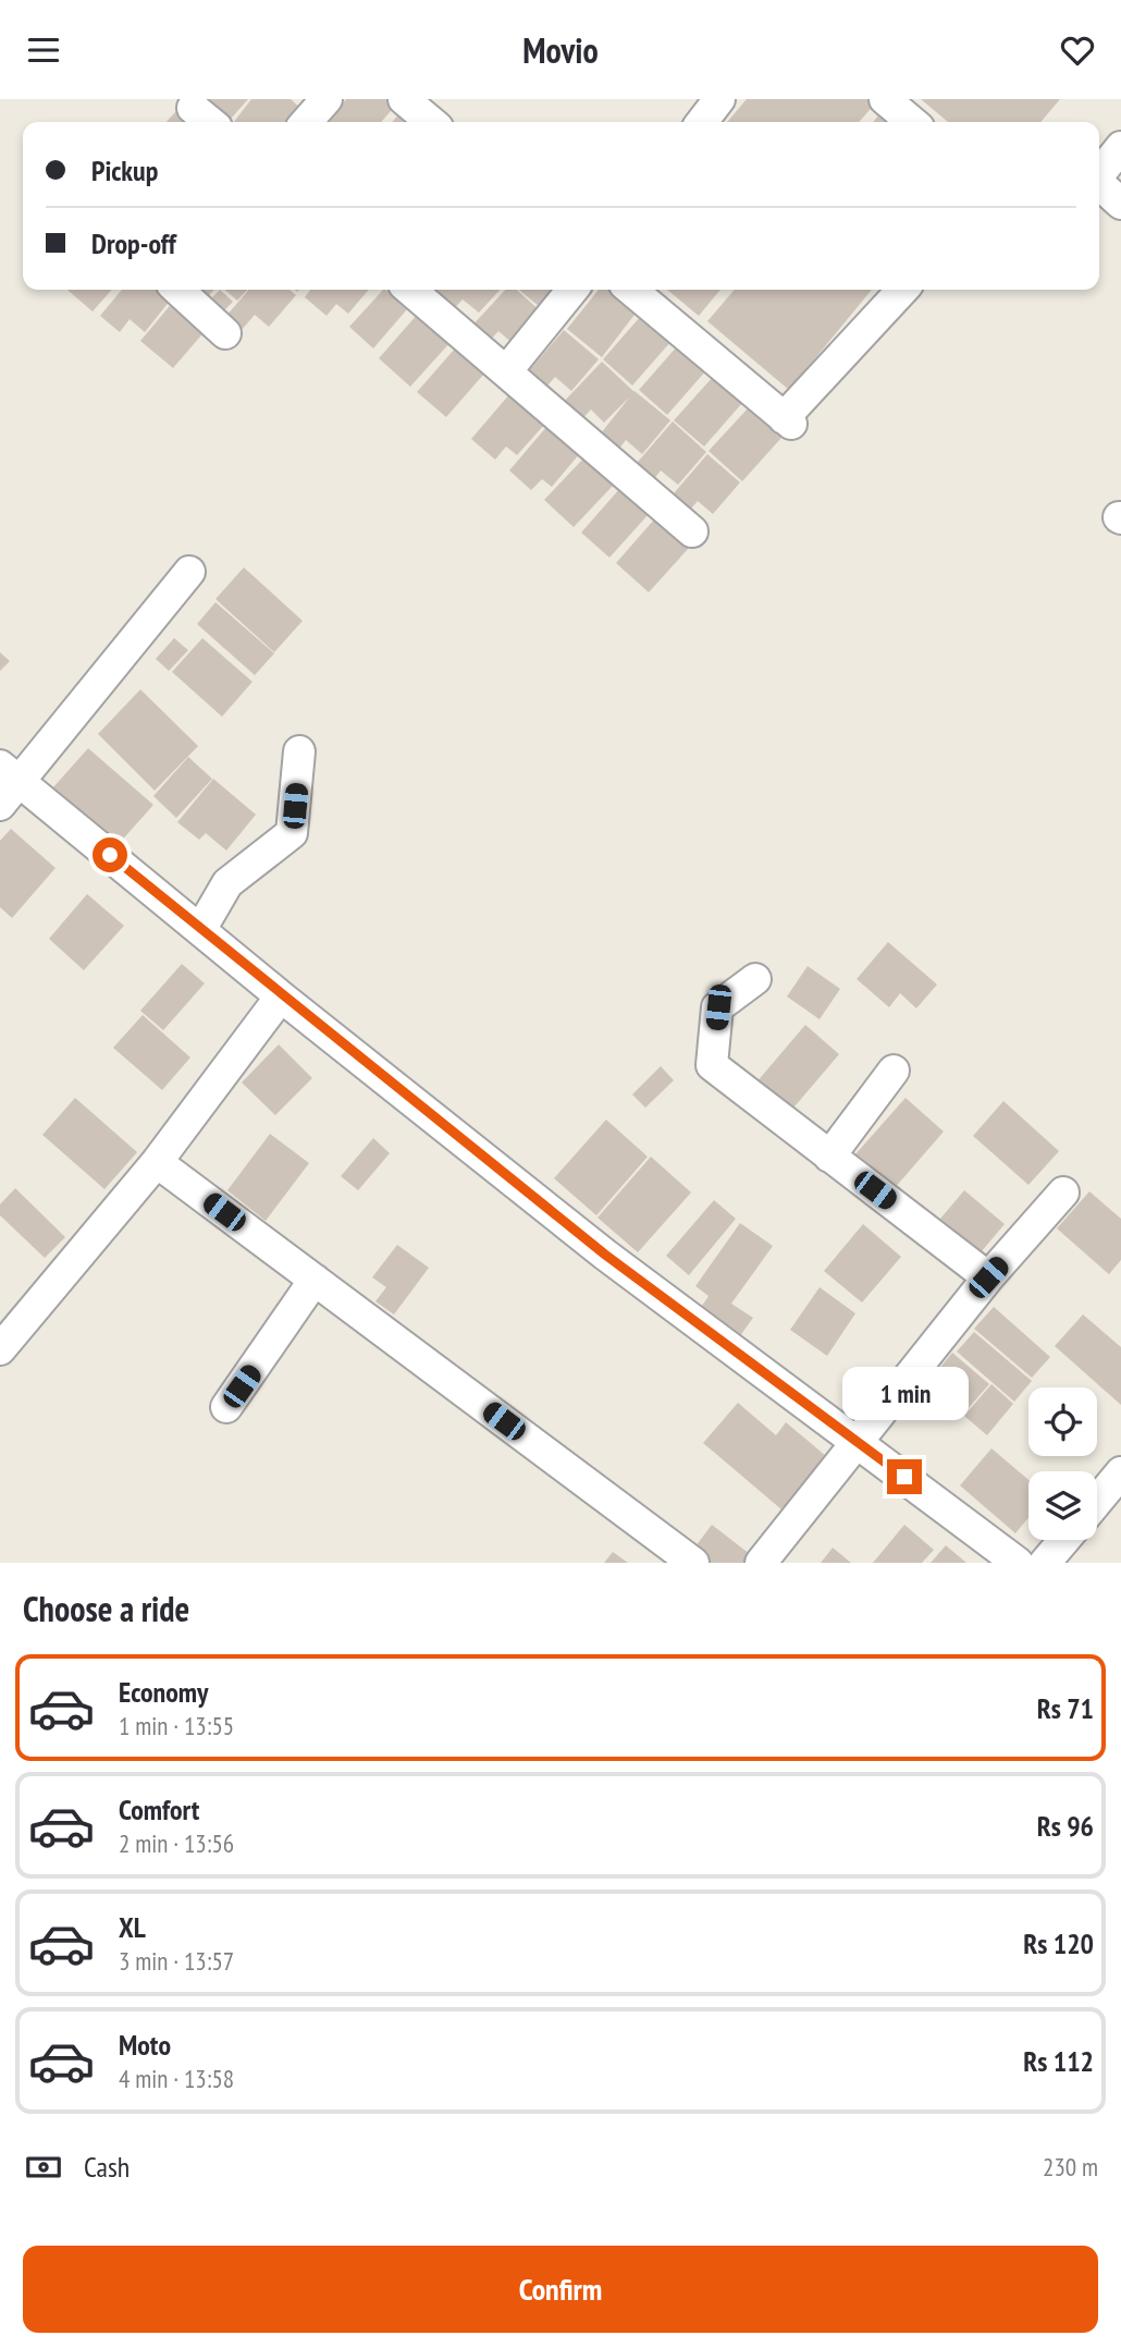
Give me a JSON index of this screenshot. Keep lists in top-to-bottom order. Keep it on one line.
{"page":{"header":"Movio","banner":["Pickup","Drop-off"],"bubble":"1 min","heading":"Choose a ride","list":[{"name":"Economy","note":"1 min · 13:55","value":"Rs 71"},{"name":"Comfort","note":"2 min · 13:56","value":"Rs 96"},{"name":"XL","note":"3 min · 13:57","value":"Rs 120"},{"name":"Moto","note":"4 min · 13:58","value":"Rs 112"}],"pay":["Cash","230 m"],"buttons":"Confirm"}}
